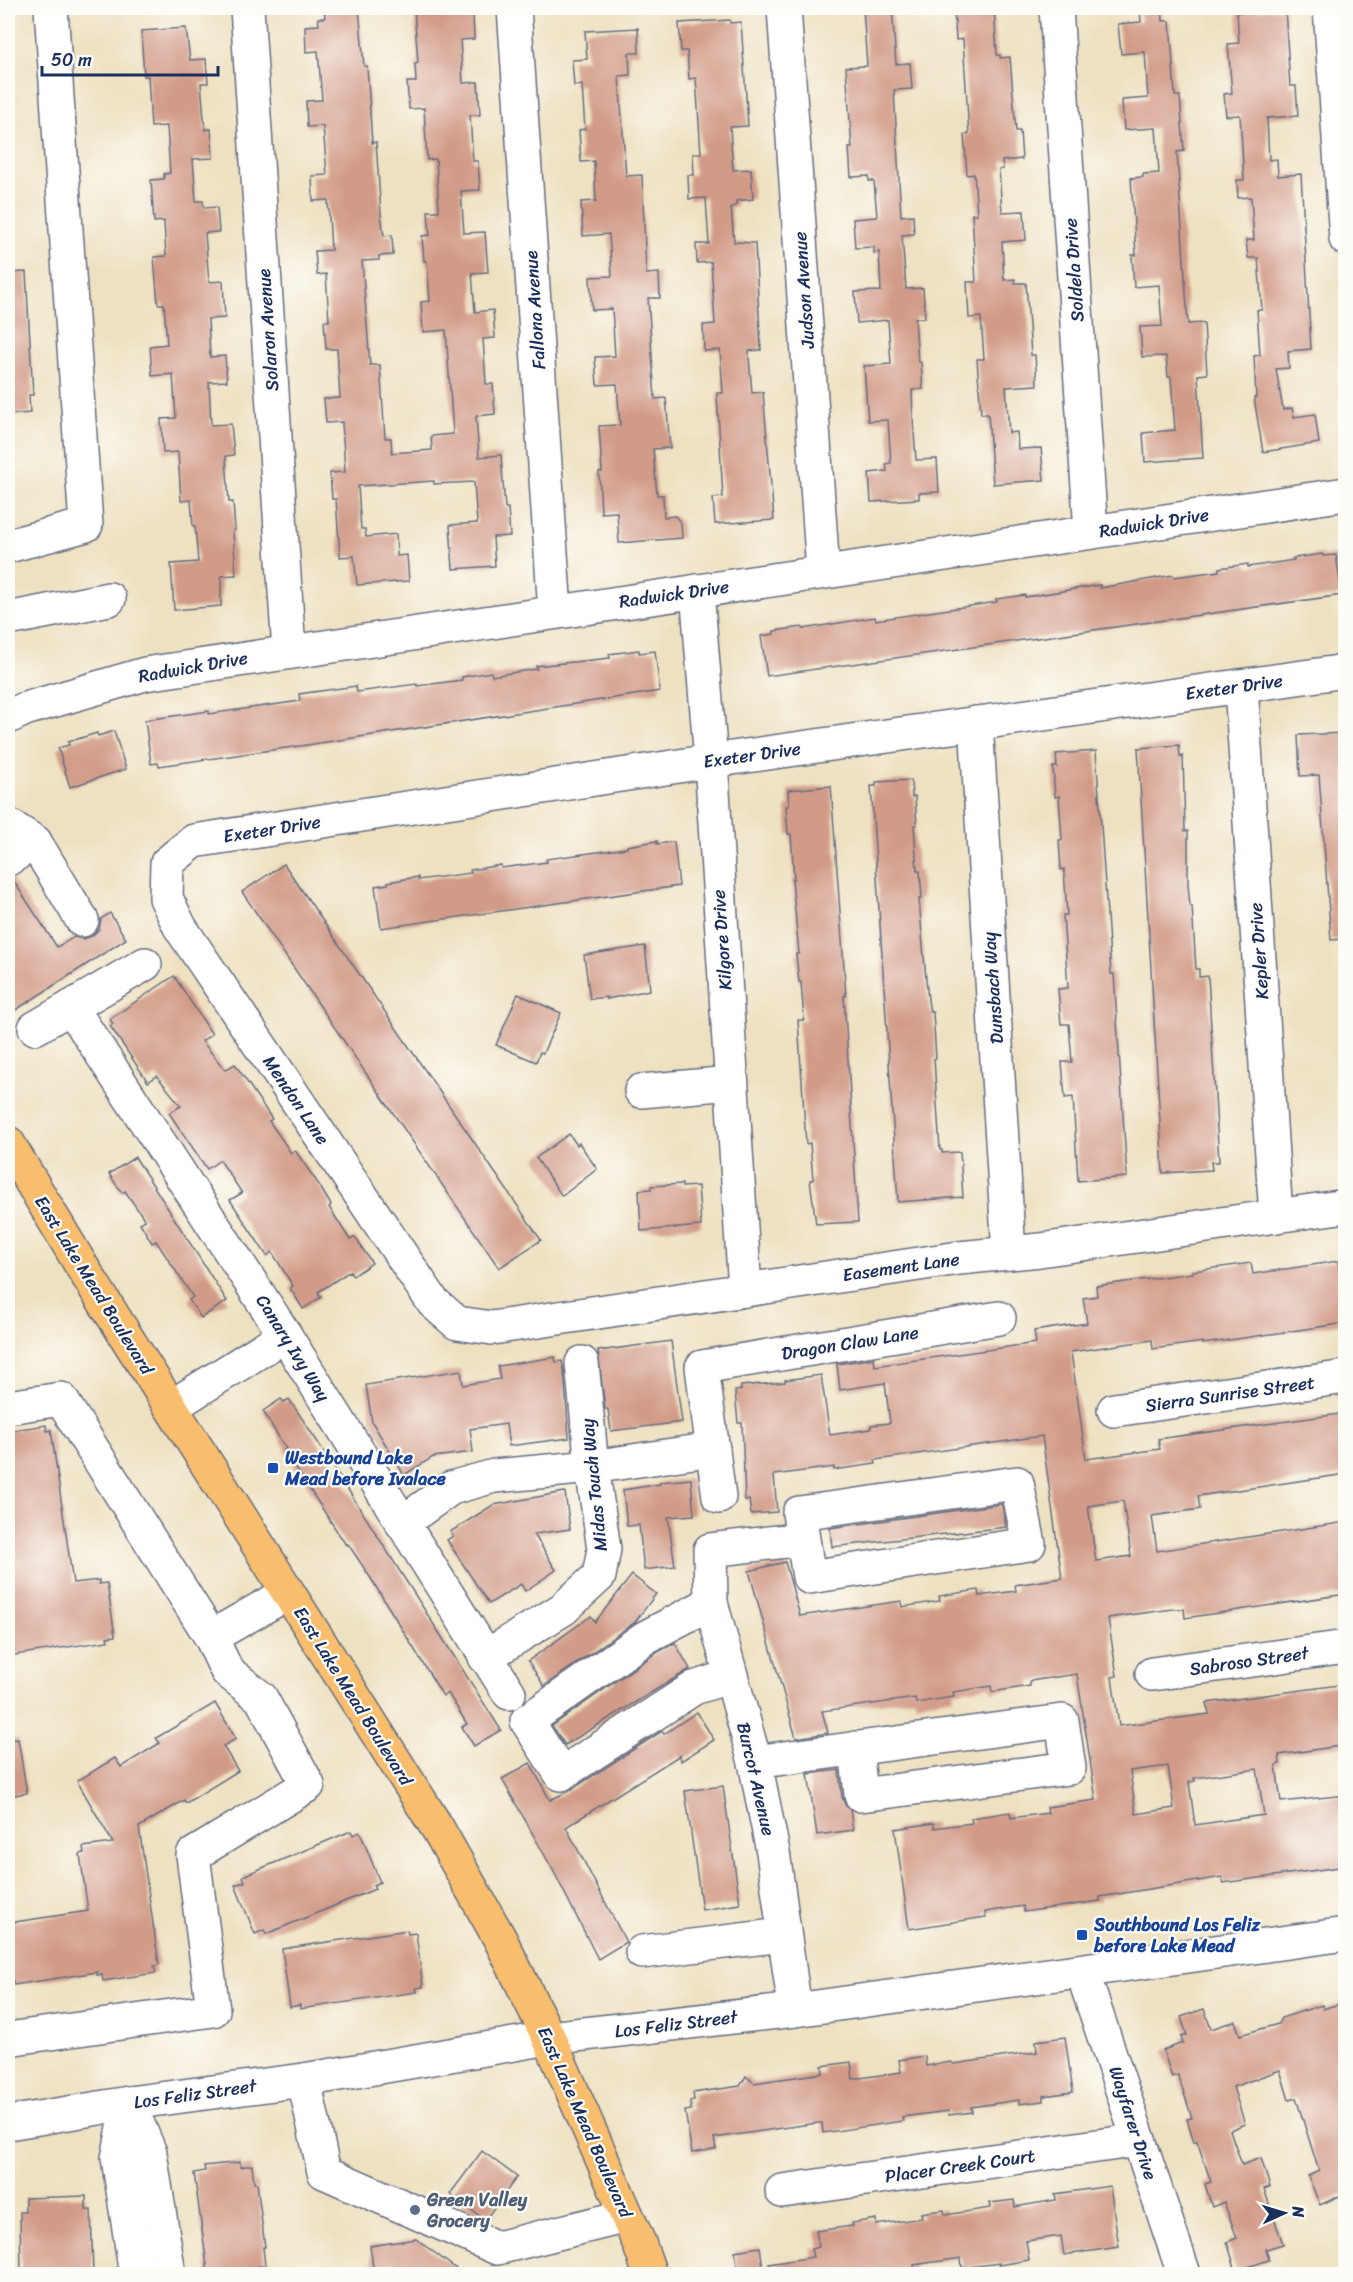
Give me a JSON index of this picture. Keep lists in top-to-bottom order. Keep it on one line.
{"streets":{"main road":["East Lake Mead Boulevard"],"street":["Soldela Drive","Judson Avenue","Fallona Avenue","Solaron Avenue","Radwick Drive","Exeter Drive","Kilgore Drive","Kepler Drive","Dunsbach Way","Mendon Lane","Easement Lane","Dragon Claw Lane","Canary Ivy Way","Sierra Sunrise Street","Midas Touch Way","Sabroso Street","Burcot Avenue","Los Feliz Street","Wayfarer Drive","Placer Creek Court"]},"crossings":[["Soldela Drive","Radwick Drive"],["Judson Avenue","Radwick Drive"],["Fallona Avenue","Radwick Drive"],["Solaron Avenue","Radwick Drive"],["Radwick Drive","Kilgore Drive"],["Exeter Drive","Kilgore Drive"],["Exeter Drive","Kepler Drive"],["Exeter Drive","Dunsbach Way"],["Exeter Drive","Mendon Lane"],["Kilgore Drive","Easement Lane"],["Kepler Drive","Easement Lane"],["Dunsbach Way","Easement Lane"],["Mendon Lane","Easement Lane"],["East Lake Mead Boulevard","Los Feliz Street"],["Canary Ivy Way","Midas Touch Way"],["Burcot Avenue","Los Feliz Street"],["Los Feliz Street","Wayfarer Drive"],["Wayfarer Drive","Placer Creek Court"]],"places":{"transit":["Westbound Lake Mead before Ivalace","Southbound Los Feliz before Lake Mead"],"other":["Green Valley Grocery"]},"scale_bar":"50 m","north":"right"}
